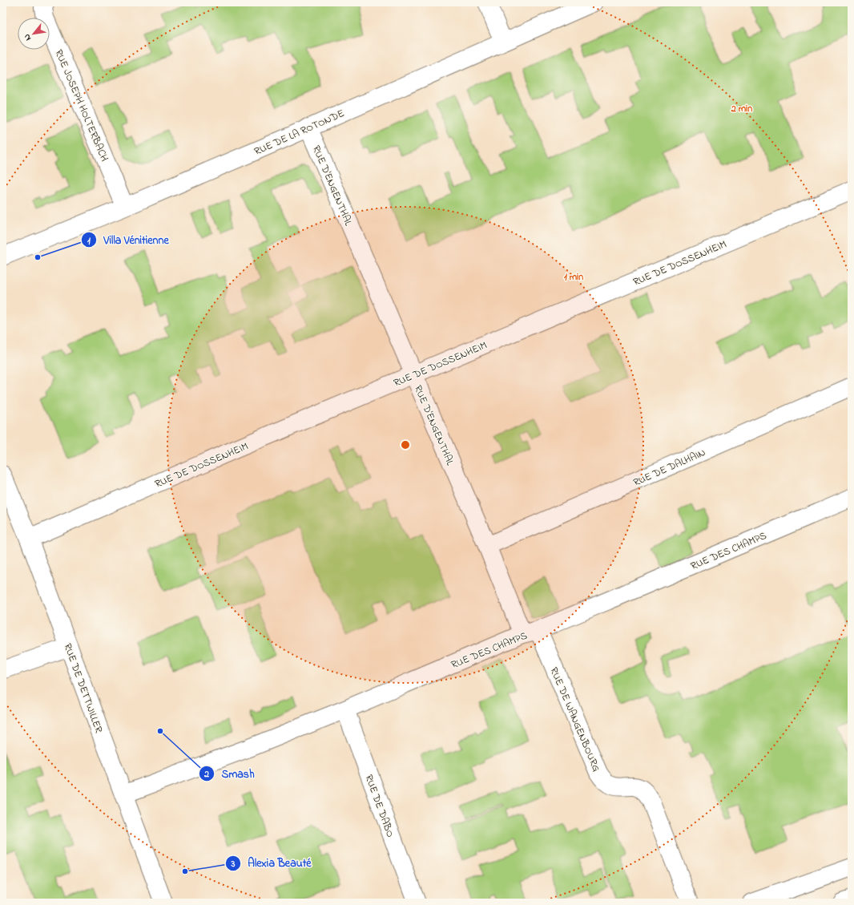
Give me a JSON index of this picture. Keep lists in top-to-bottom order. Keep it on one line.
{"streets":{"street":["RUE JOSEPH HOLTERBACH","RUE DE LA ROTONDE","RUE D'ENGENTHAL","RUE DE DOSSENHEIM","RUE DE DALHAIN","RUE DES CHAMPS","RUE DE DETTWILLER","RUE DE WANGENBOURG","RUE DE DABO"]},"crossings":[["RUE JOSEPH HOLTERBACH","RUE DE LA ROTONDE"],["RUE DE LA ROTONDE","RUE D'ENGENTHAL"],["RUE D'ENGENTHAL","RUE DE DOSSENHEIM"],["RUE D'ENGENTHAL","RUE DE DALHAIN"],["RUE D'ENGENTHAL","RUE DES CHAMPS"],["RUE D'ENGENTHAL","RUE DE WANGENBOURG"],["RUE DE DOSSENHEIM","RUE DE DETTWILLER"],["RUE DES CHAMPS","RUE DE DETTWILLER"],["RUE DES CHAMPS","RUE DE WANGENBOURG"],["RUE DES CHAMPS","RUE DE DABO"]],"places":["Villa Vénitienne","Smash","Alexia Beauté"],"north":"bottom left","rings":["2 min","1 min"]}
